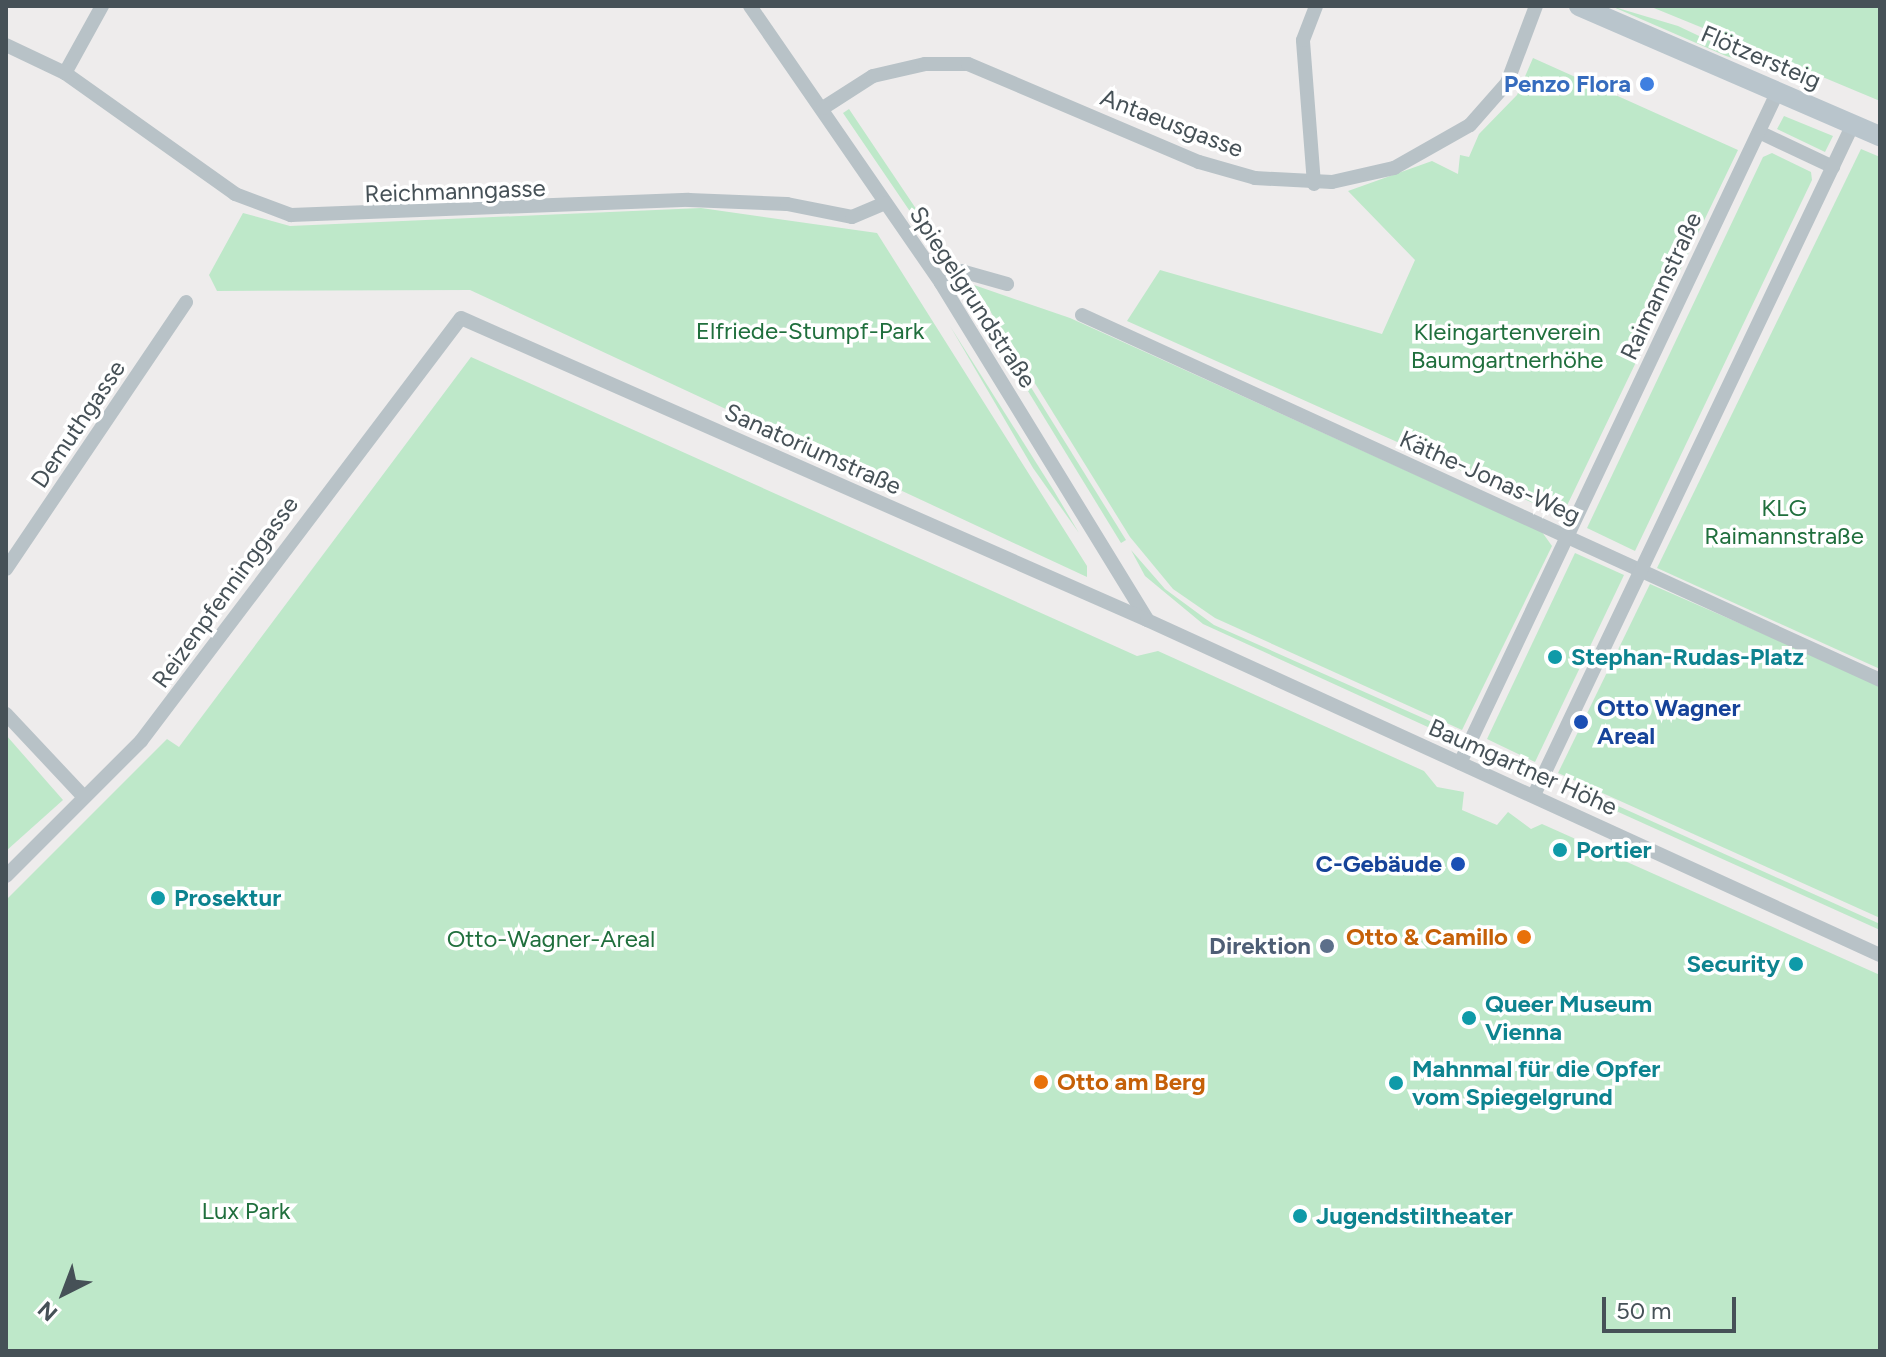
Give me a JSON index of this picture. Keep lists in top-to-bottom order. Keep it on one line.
{"streets":{"main road":["Flötzersteig"],"street":["Antaeusgasse","Reichmanngasse","Raimannstraße","Spiegelgrundstraße","Demuthgasse","Sanatoriumstraße","Käthe-Jonas-Weg","Reizenpfenninggasse","Baumgartner Höhe"]},"crossings":[["Flötzersteig","Raimannstraße"],["Antaeusgasse","Spiegelgrundstraße"],["Reichmanngasse","Spiegelgrundstraße"],["Raimannstraße","Käthe-Jonas-Weg"],["Raimannstraße","Baumgartner Höhe"],["Spiegelgrundstraße","Sanatoriumstraße"],["Spiegelgrundstraße","Baumgartner Höhe"],["Sanatoriumstraße","Reizenpfenninggasse"],["Sanatoriumstraße","Baumgartner Höhe"]],"parks":["Elfriede-Stumpf-Park","Kleingartenverein Baumgartnerhöhe","KLG Raimannstraße","Otto-Wagner-Areal","Lux Park"],"places":["Penzo Flora","Stephan-Rudas-Platz","Otto Wagner Areal","Portier","C-Gebäude","Prosektur","Otto & Camillo","Direktion","Security","Queer Museum Vienna","Otto am Berg","Mahnmal für die Opfer vom Spiegelgrund","Jugendstiltheater"],"scale_bar":"50 m","north":"bottom left"}
